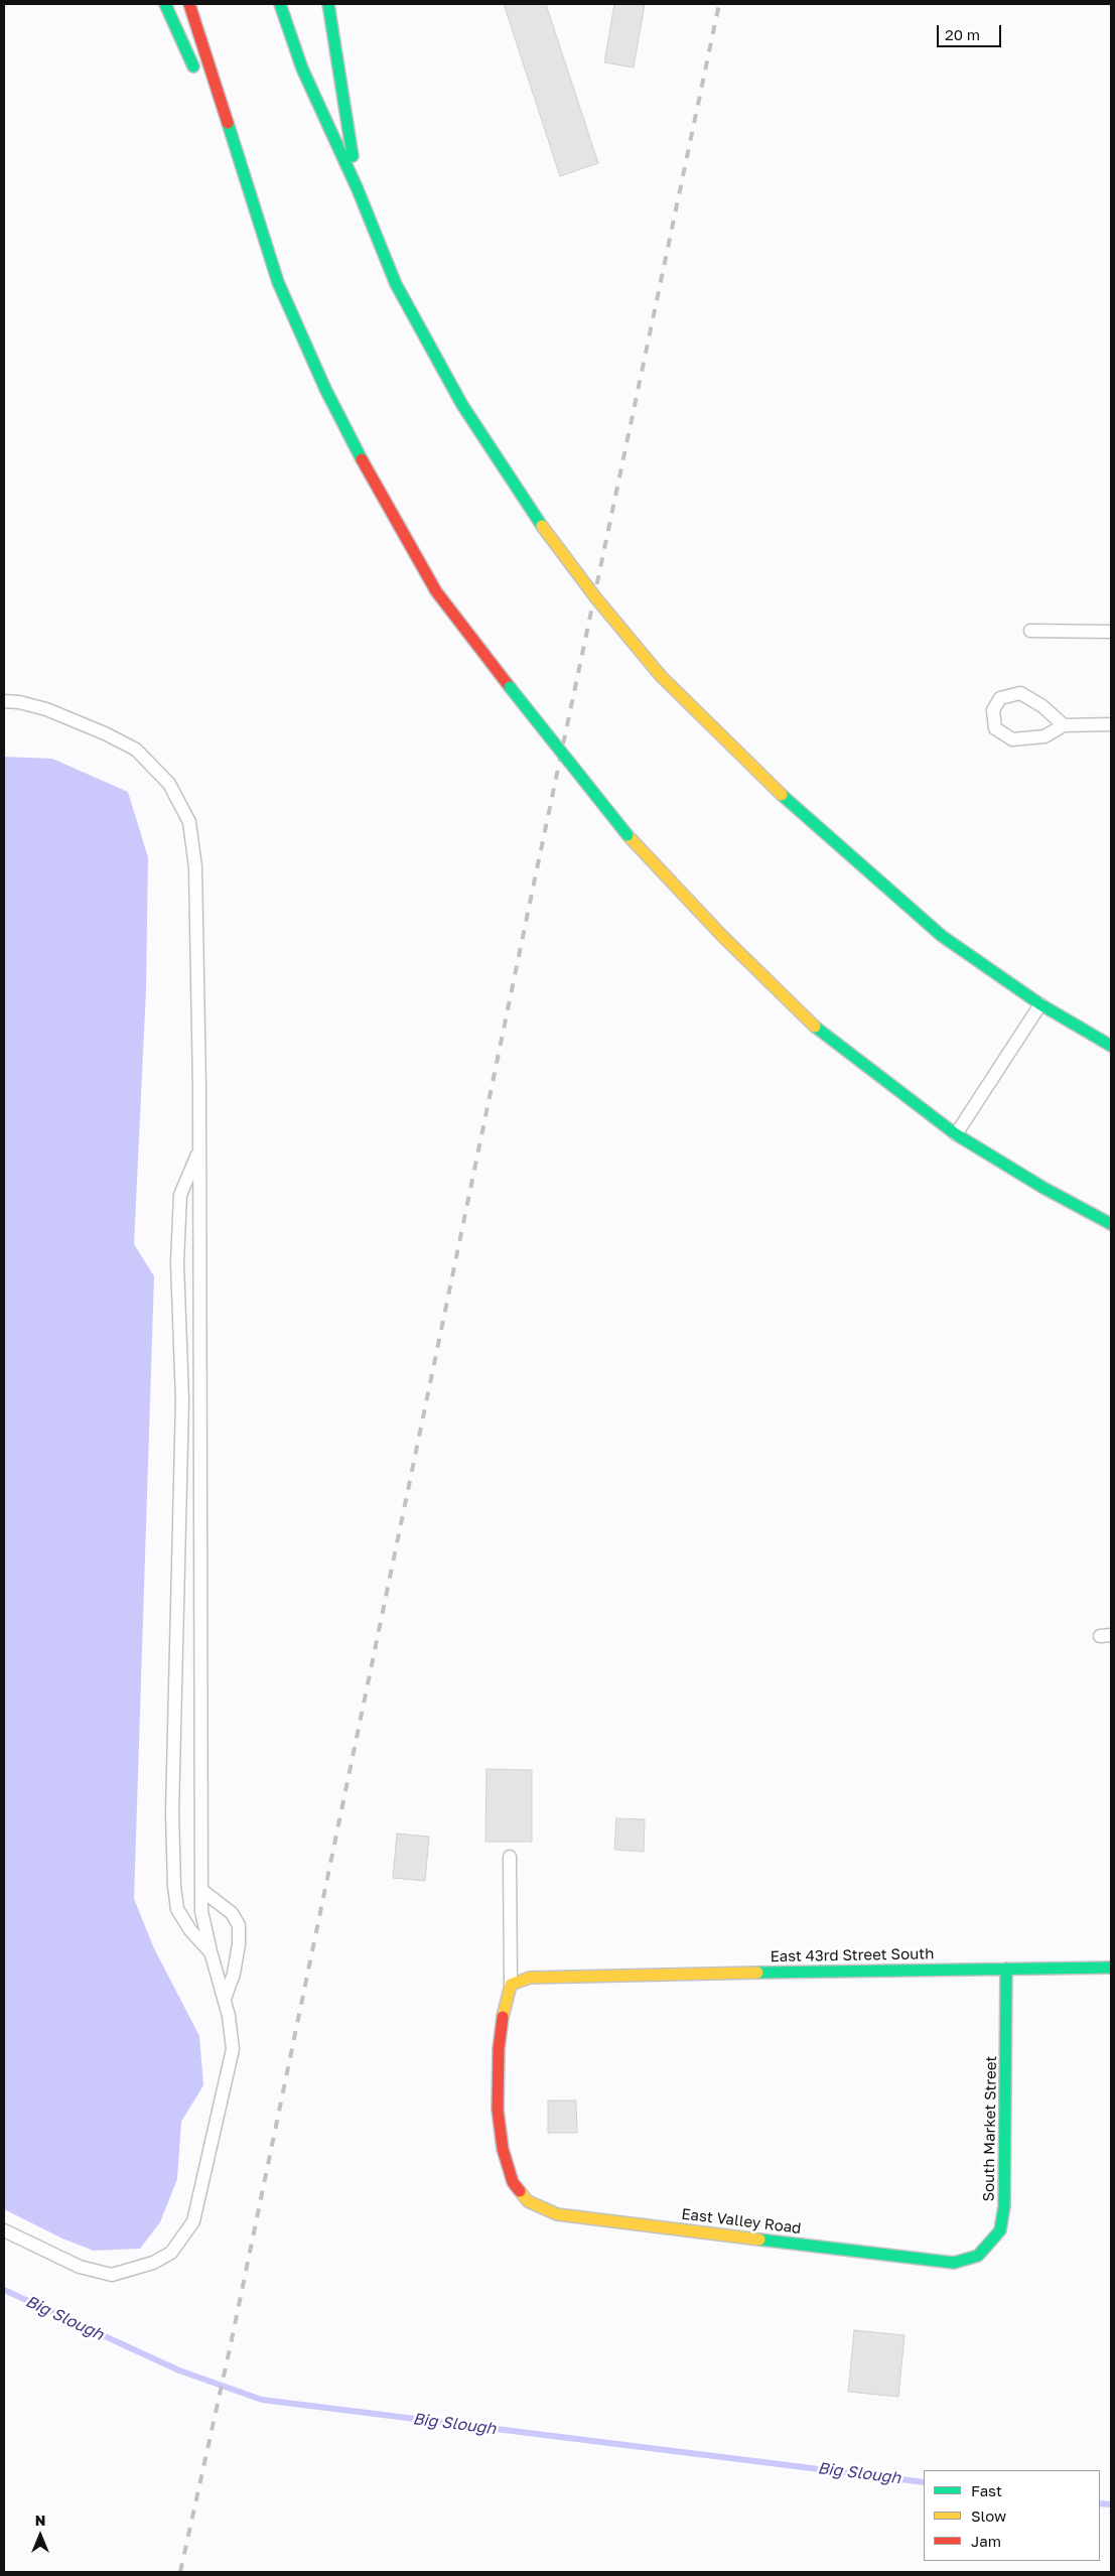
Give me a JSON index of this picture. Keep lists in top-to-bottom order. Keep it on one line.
{"streets":{"main road":["East 43rd Street South","South Market Street","East Valley Road"]},"crossings":[["East 43rd Street South","South Market Street"],["East 43rd Street South","East Valley Road"],["South Market Street","East Valley Road"]],"water":["Big Slough"],"legend":["Fast","Slow","Jam"],"scale_bar":"20 m","north":"top"}
